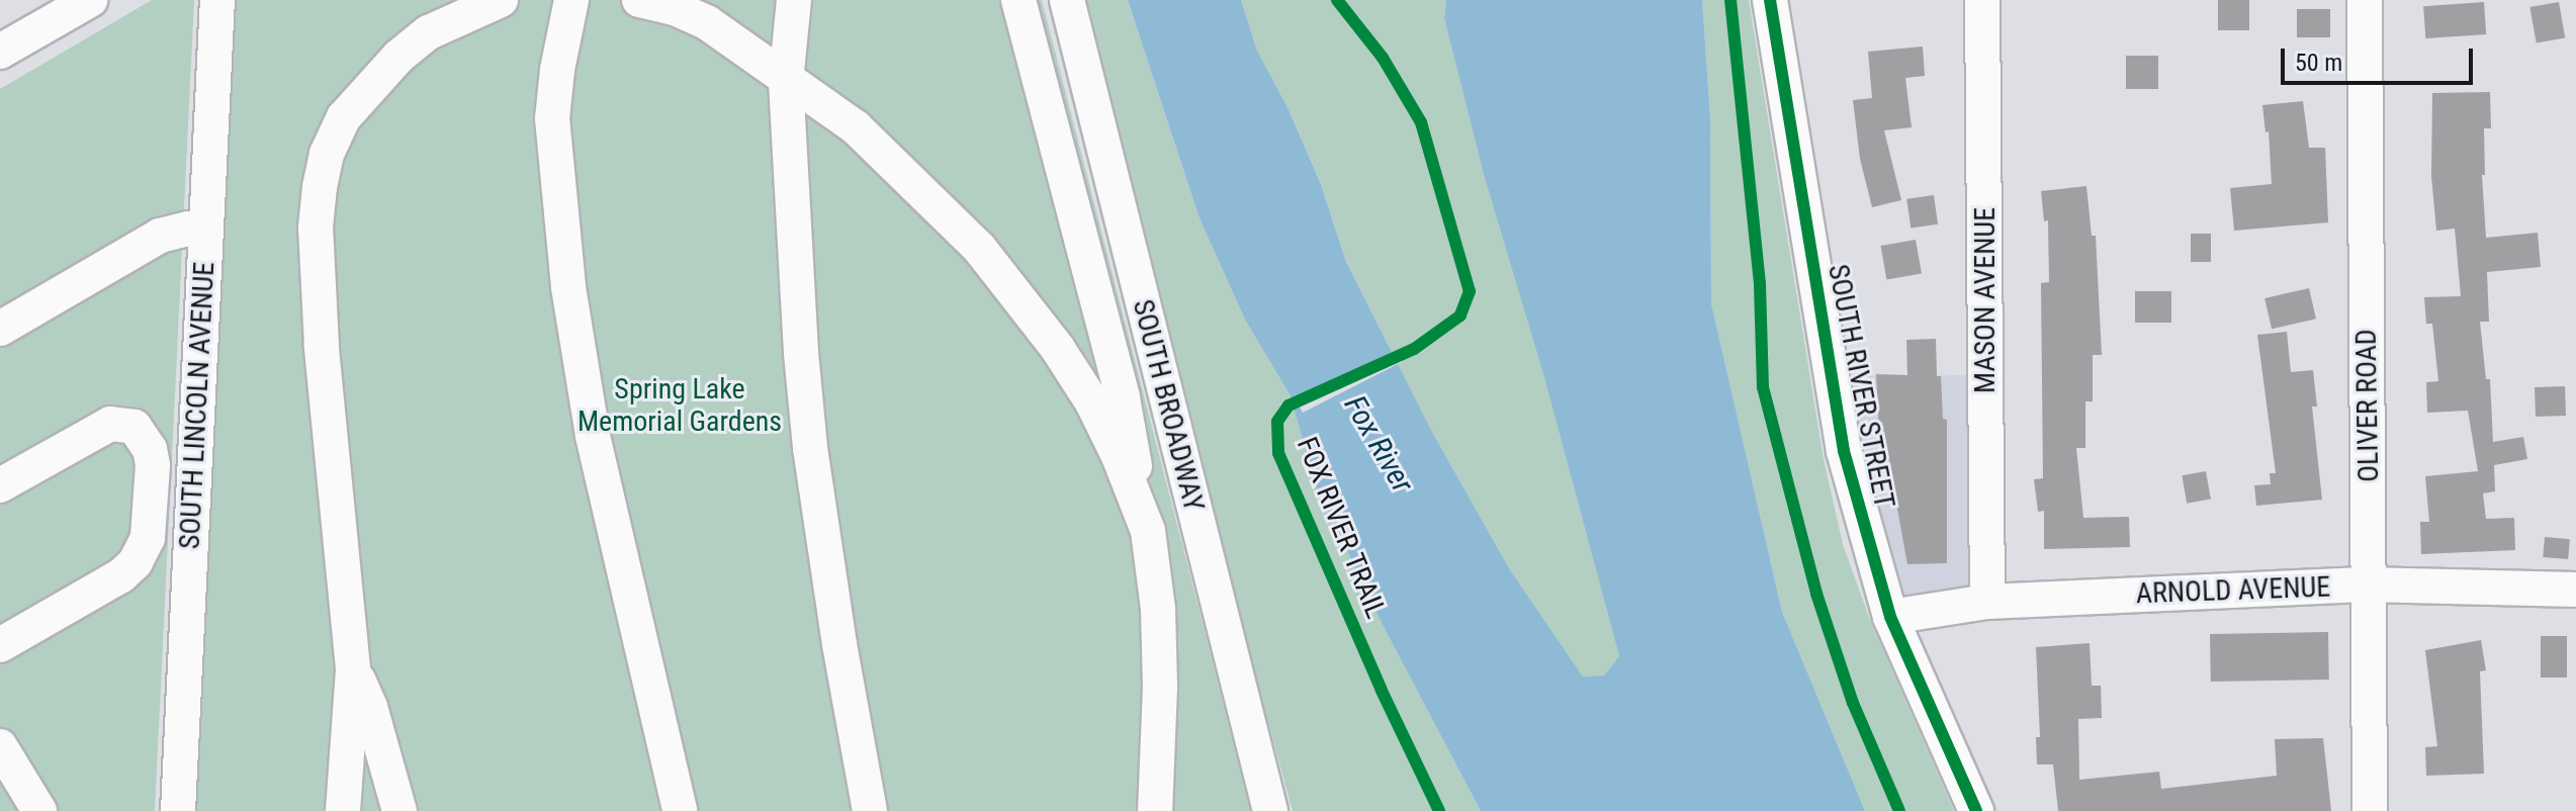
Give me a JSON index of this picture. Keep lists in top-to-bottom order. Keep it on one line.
{"streets":{"street":["MASON AVENUE","SOUTH RIVER STREET","SOUTH LINCOLN AVENUE","SOUTH BROADWAY","OLIVER ROAD","ARNOLD AVENUE"],"cycle path":["FOX RIVER TRAIL"]},"crossings":[["MASON AVENUE","ARNOLD AVENUE"],["SOUTH RIVER STREET","ARNOLD AVENUE"],["OLIVER ROAD","ARNOLD AVENUE"]],"water":["Fox River"],"parks":["Spring Lake Memorial Gardens"],"scale_bar":"50 m"}
